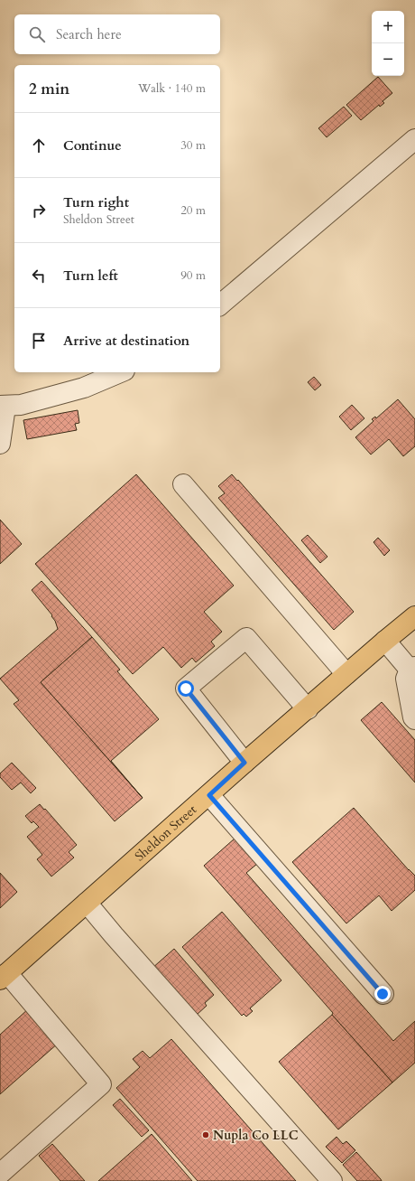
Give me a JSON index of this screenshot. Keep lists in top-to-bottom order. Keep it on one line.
{"streets":{"main road":["Sheldon Street"]},"places":["Nupla Co LLC"],"page":{"map_buttons":["+","−"],"search":"Search here","heading":["2 min","Walk · 140 m"],"list":[["Continue","30 m"],["Turn right","Sheldon Street","20 m"],["Turn left","90 m"],"Arrive at destination"]}}
